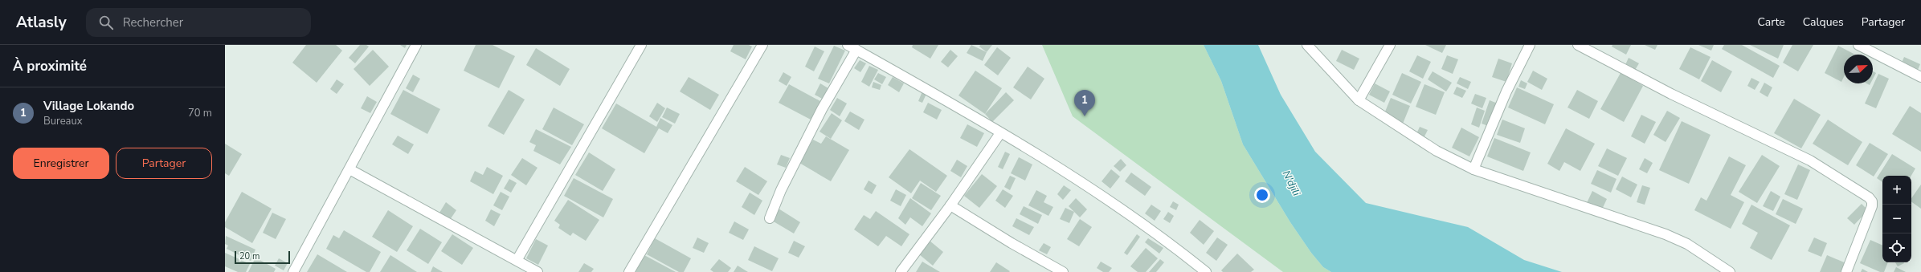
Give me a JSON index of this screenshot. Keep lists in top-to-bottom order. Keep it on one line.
{"water":["N'djili"],"scale_bar":"20 m","north":"top right","page":{"header":"Atlasly","search":"Rechercher","nav":["Carte","Calques","Partager"],"heading":"À proximité","list":[{"mark":"1","name":"Village Lokando","note":"Bureaux","value":"70 m"}],"pins":"1","buttons":["Enregistrer","Partager"],"map_buttons":["+","−"],"scale":"20 m"}}
